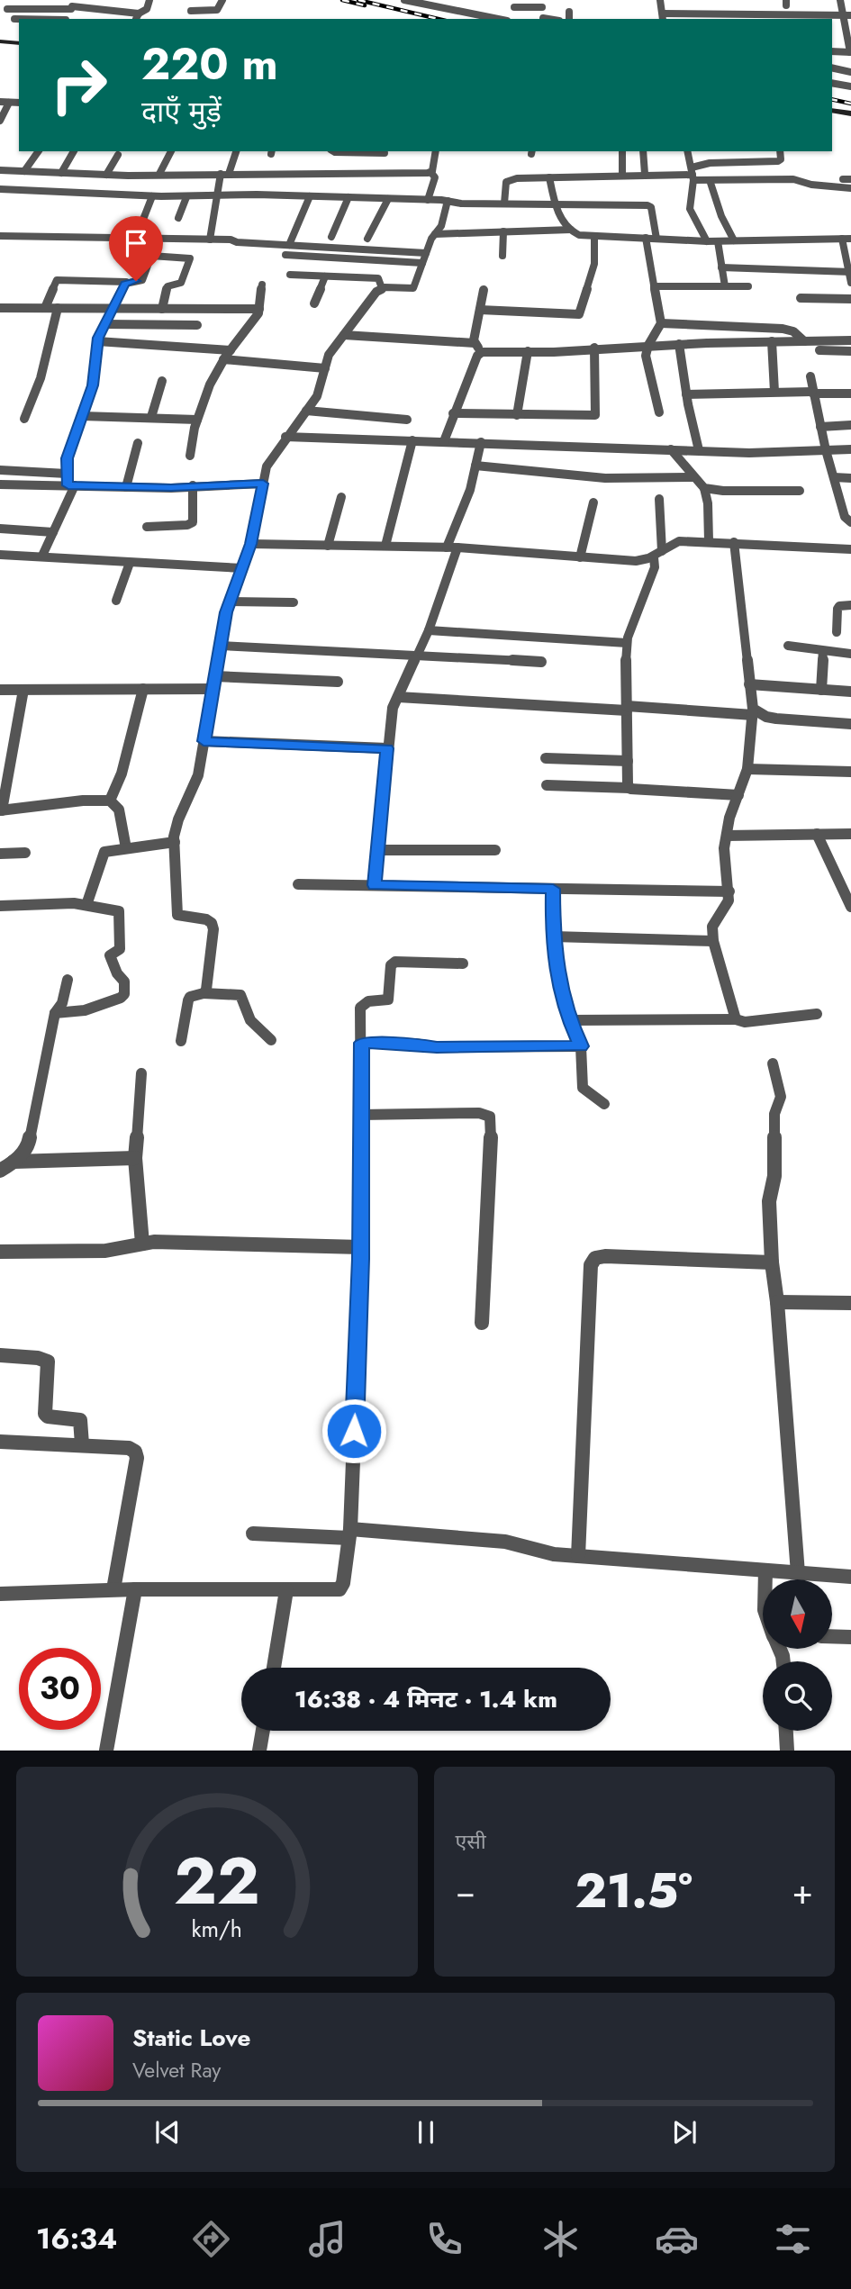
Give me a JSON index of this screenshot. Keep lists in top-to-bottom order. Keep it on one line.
{"north":"bottom","page":{"turn":["220 m","दाएँ मुड़ें"],"limit":"30","trip":"16:38 · 4 मिनट · 1.4 km","tile":"एसी","heat":["−","21.5°","+"],"song":["Static Love","Velvet Ray"],"tabs":"16:34","gauge":["22","km/h"]}}
